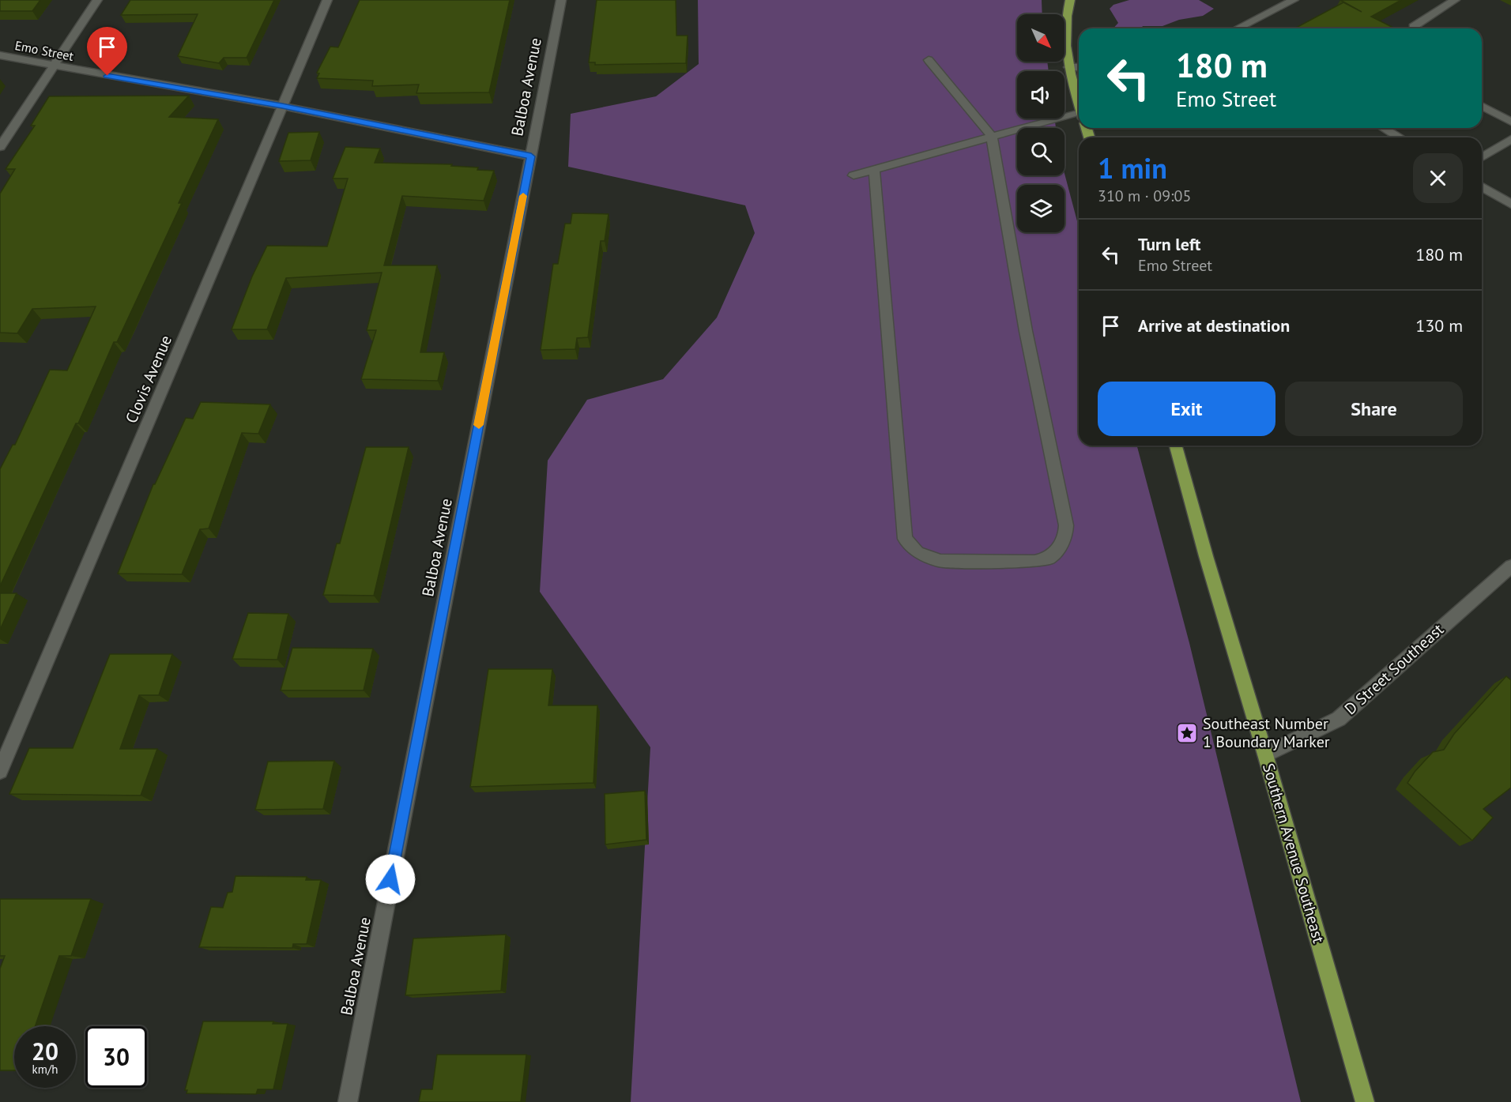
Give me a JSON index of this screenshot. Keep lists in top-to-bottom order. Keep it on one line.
{"streets":{"main road":["Southern Avenue Southeast"],"street":["Emo Street","Balboa Avenue","Clovis Avenue","D Street Southeast"]},"crossings":[["Emo Street","Balboa Avenue"],["Emo Street","Clovis Avenue"],["D Street Southeast","Southern Avenue Southeast"]],"places":{"place":["Southeast Number 1 Boundary Marker"]},"north":"bottom right","page":{"turn":["180 m","Emo Street"],"heading":["1 min","310 m · 09:05"],"list":[{"name":"Turn left","note":"Emo Street","value":"180 m"},{"name":"Arrive at destination","value":"130 m"}],"buttons":["Exit","Share"],"speed":"20 km/h","limit":"30"}}
